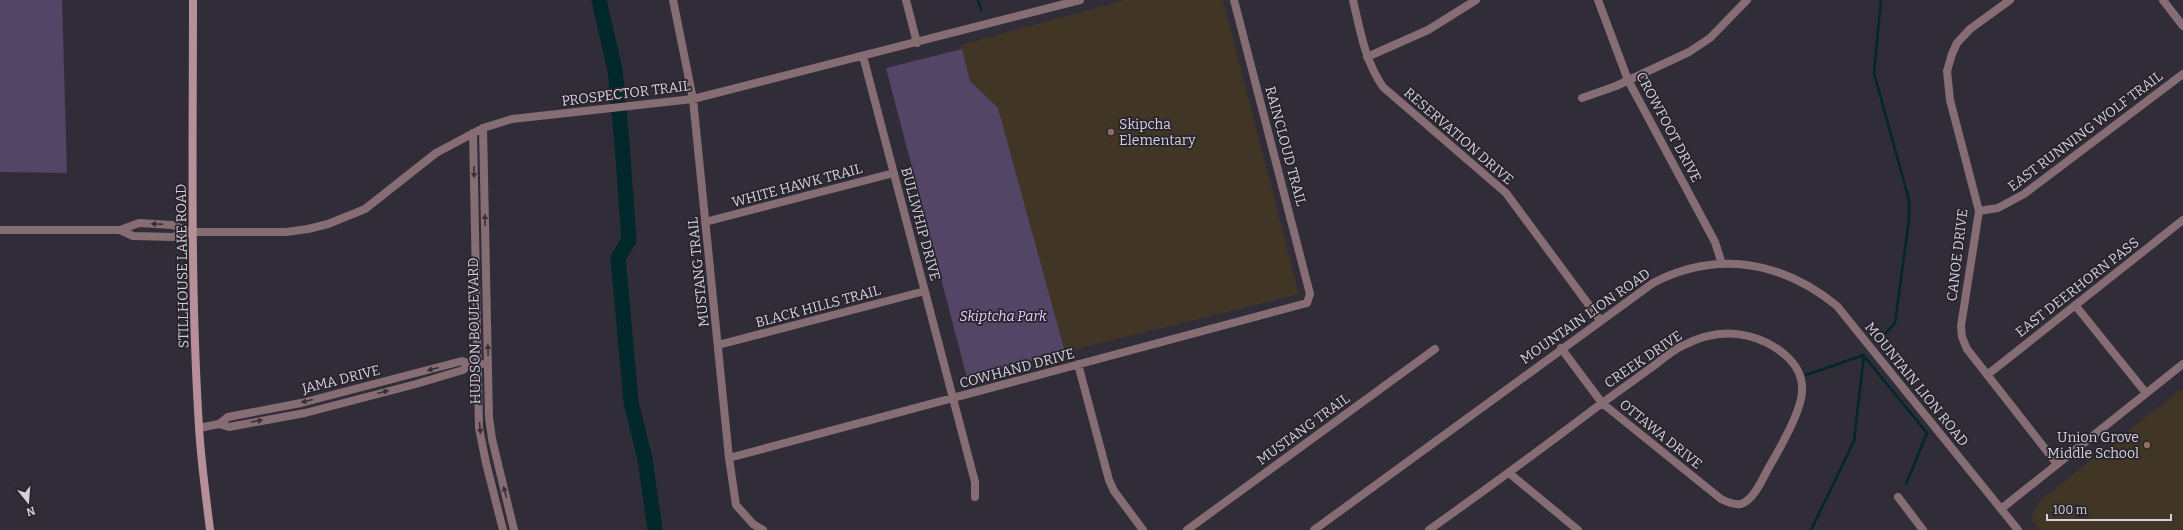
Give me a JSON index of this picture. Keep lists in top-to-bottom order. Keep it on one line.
{"streets":{"main road":["STILLHOUSE LAKE ROAD"],"street":["PROSPECTOR TRAIL","CROWFOOT DRIVE","EAST RUNNING WOLF TRAIL","RESERVATION DRIVE","RAINCLOUD TRAIL","WHITE HAWK TRAIL","BULLWHIP DRIVE","CANOE DRIVE","MUSTANG TRAIL","EAST DEERHORN PASS","BLACK HILLS TRAIL","MOUNTAIN LION ROAD","HUDSON BOULEVARD","CREEK DRIVE","COWHAND DRIVE","JAMA DRIVE","OTTAWA DRIVE"]},"crossings":[["PROSPECTOR TRAIL","BULLWHIP DRIVE"],["PROSPECTOR TRAIL","STILLHOUSE LAKE ROAD"],["PROSPECTOR TRAIL","MUSTANG TRAIL"],["PROSPECTOR TRAIL","HUDSON BOULEVARD"],["CROWFOOT DRIVE","MOUNTAIN LION ROAD"],["EAST RUNNING WOLF TRAIL","CANOE DRIVE"],["RESERVATION DRIVE","MOUNTAIN LION ROAD"],["RAINCLOUD TRAIL","COWHAND DRIVE"],["WHITE HAWK TRAIL","BULLWHIP DRIVE"],["WHITE HAWK TRAIL","MUSTANG TRAIL"],["BULLWHIP DRIVE","BLACK HILLS TRAIL"],["BULLWHIP DRIVE","COWHAND DRIVE"],["CANOE DRIVE","EAST DEERHORN PASS"],["STILLHOUSE LAKE ROAD","JAMA DRIVE"],["MUSTANG TRAIL","BLACK HILLS TRAIL"],["MUSTANG TRAIL","COWHAND DRIVE"],["MOUNTAIN LION ROAD","OTTAWA DRIVE"],["HUDSON BOULEVARD","JAMA DRIVE"],["CREEK DRIVE","OTTAWA DRIVE"]],"parks":["Skiptcha Park"],"places":["Skipcha Elementary","Union Grove Middle School"],"scale_bar":"100 m","north":"bottom"}
